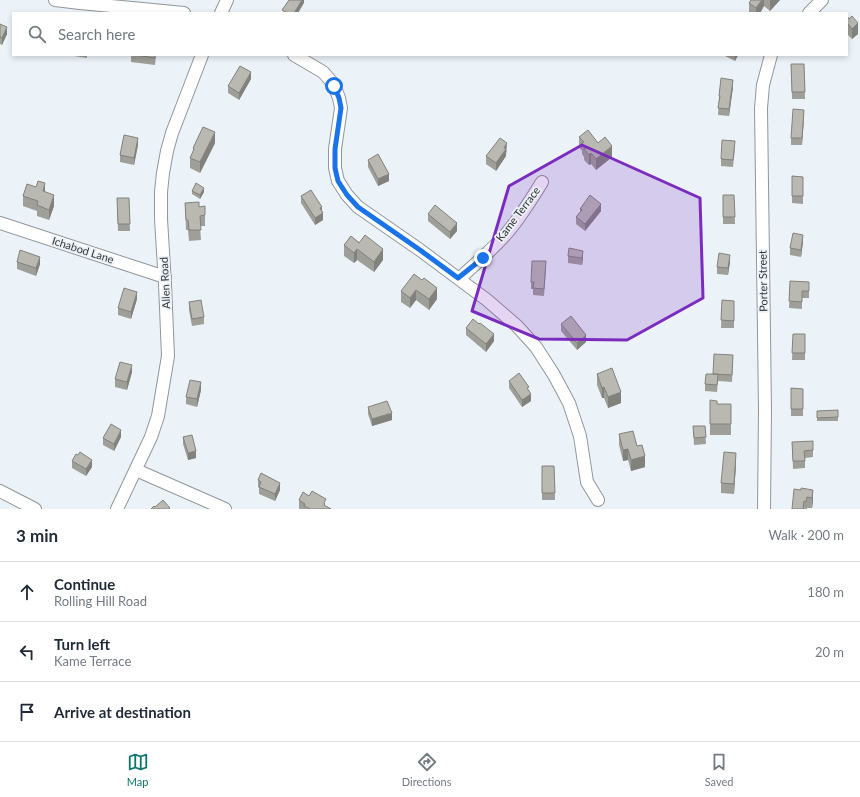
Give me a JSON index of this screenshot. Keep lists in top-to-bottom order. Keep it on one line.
{"streets":{"street":["Kame Terrace","Ichabod Lane","Porter Street","Allen Road"]},"crossings":[["Ichabod Lane","Allen Road"]],"page":{"search":"Search here","heading":["3 min","Walk · 200 m"],"list":[["Continue","Rolling Hill Road","180 m"],["Turn left","Kame Terrace","20 m"],"Arrive at destination"],"nav":["Map","Directions","Saved"]}}
